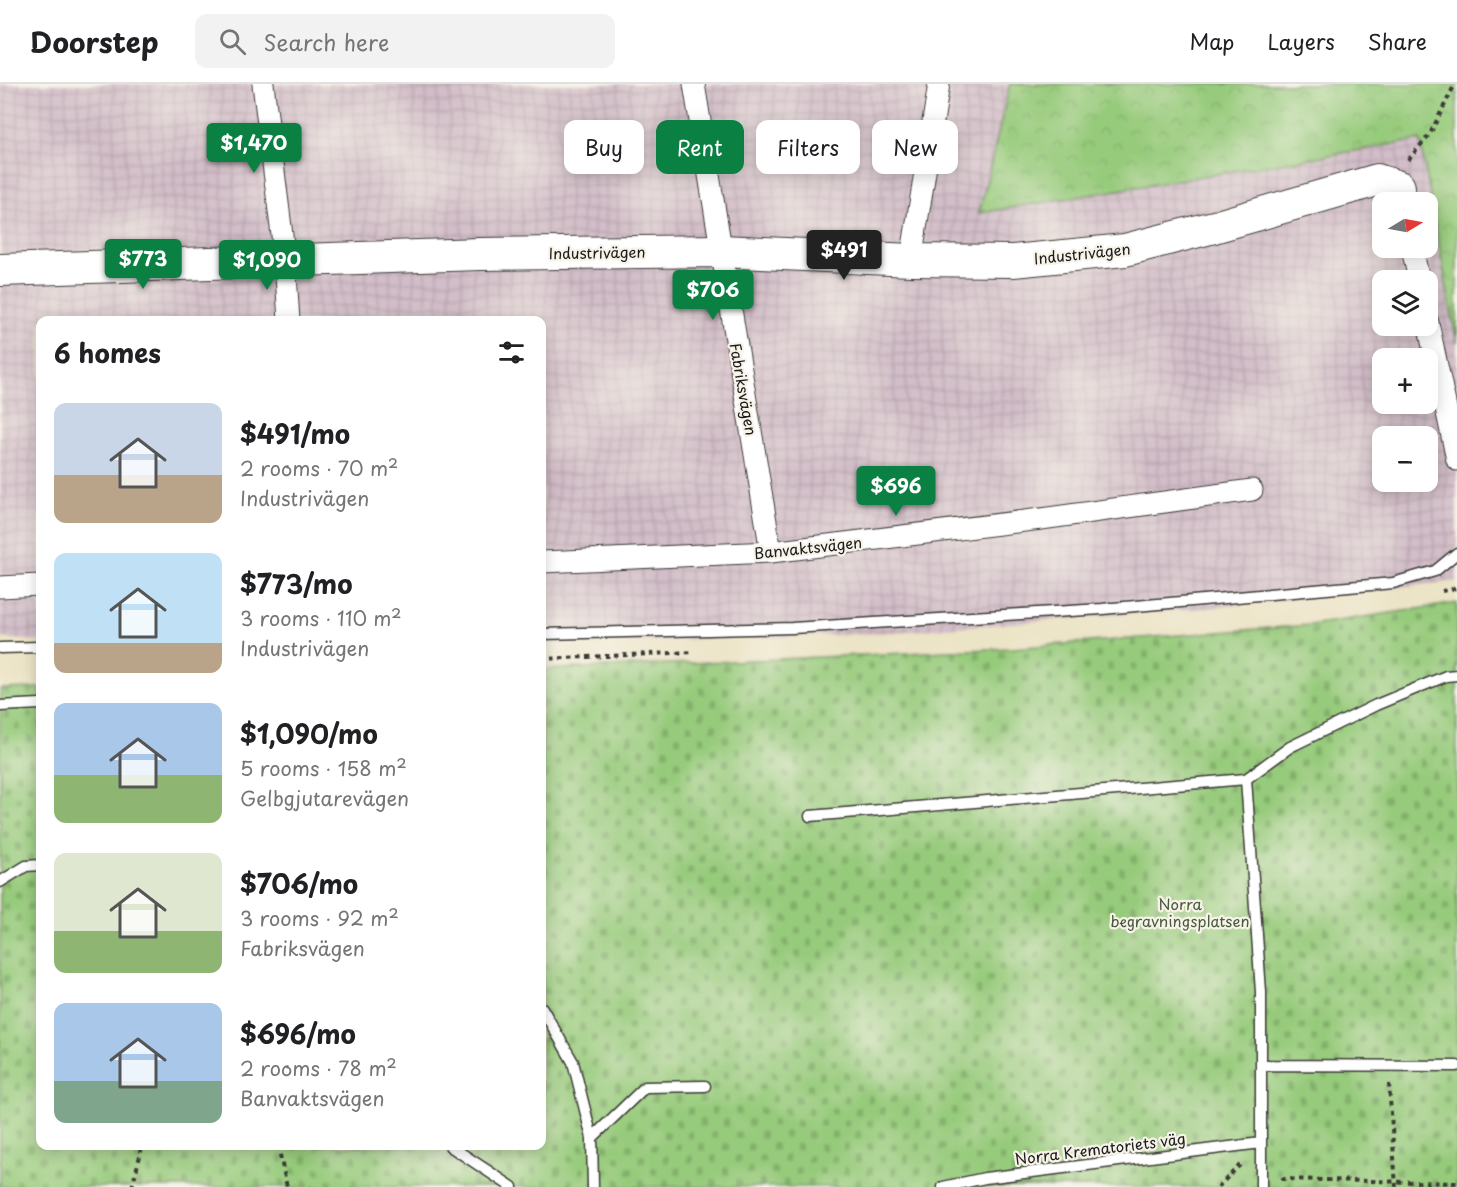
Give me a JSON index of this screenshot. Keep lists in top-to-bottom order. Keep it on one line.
{"streets":{"street":["Industrivägen","Fabriksvägen","Banvaktsvägen"],"lane":["Norra Krematoriets väg"]},"crossings":[["Industrivägen","Fabriksvägen"],["Fabriksvägen","Banvaktsvägen"]],"parks":["Norra begravningsplatsen"],"north":"right","page":{"header":"Doorstep","search":"Search here","nav":["Map","Layers","Share"],"chip":["Buy","Rent","Filters","New"],"price":["$1,470","$491","$773","$1,090","$706","$696"],"map_buttons":["+","−"],"heading":"6 homes","list":[{"name":"$491/mo","note":"2 rooms · 70 m² · Industrivägen"},{"name":"$773/mo","note":"3 rooms · 110 m² · Industrivägen"},{"name":"$1,090/mo","note":"5 rooms · 158 m² · Gelbgjutarevägen"},{"name":"$706/mo","note":"3 rooms · 92 m² · Fabriksvägen"},{"name":"$696/mo","note":"2 rooms · 78 m² · Banvaktsvägen"}]}}
